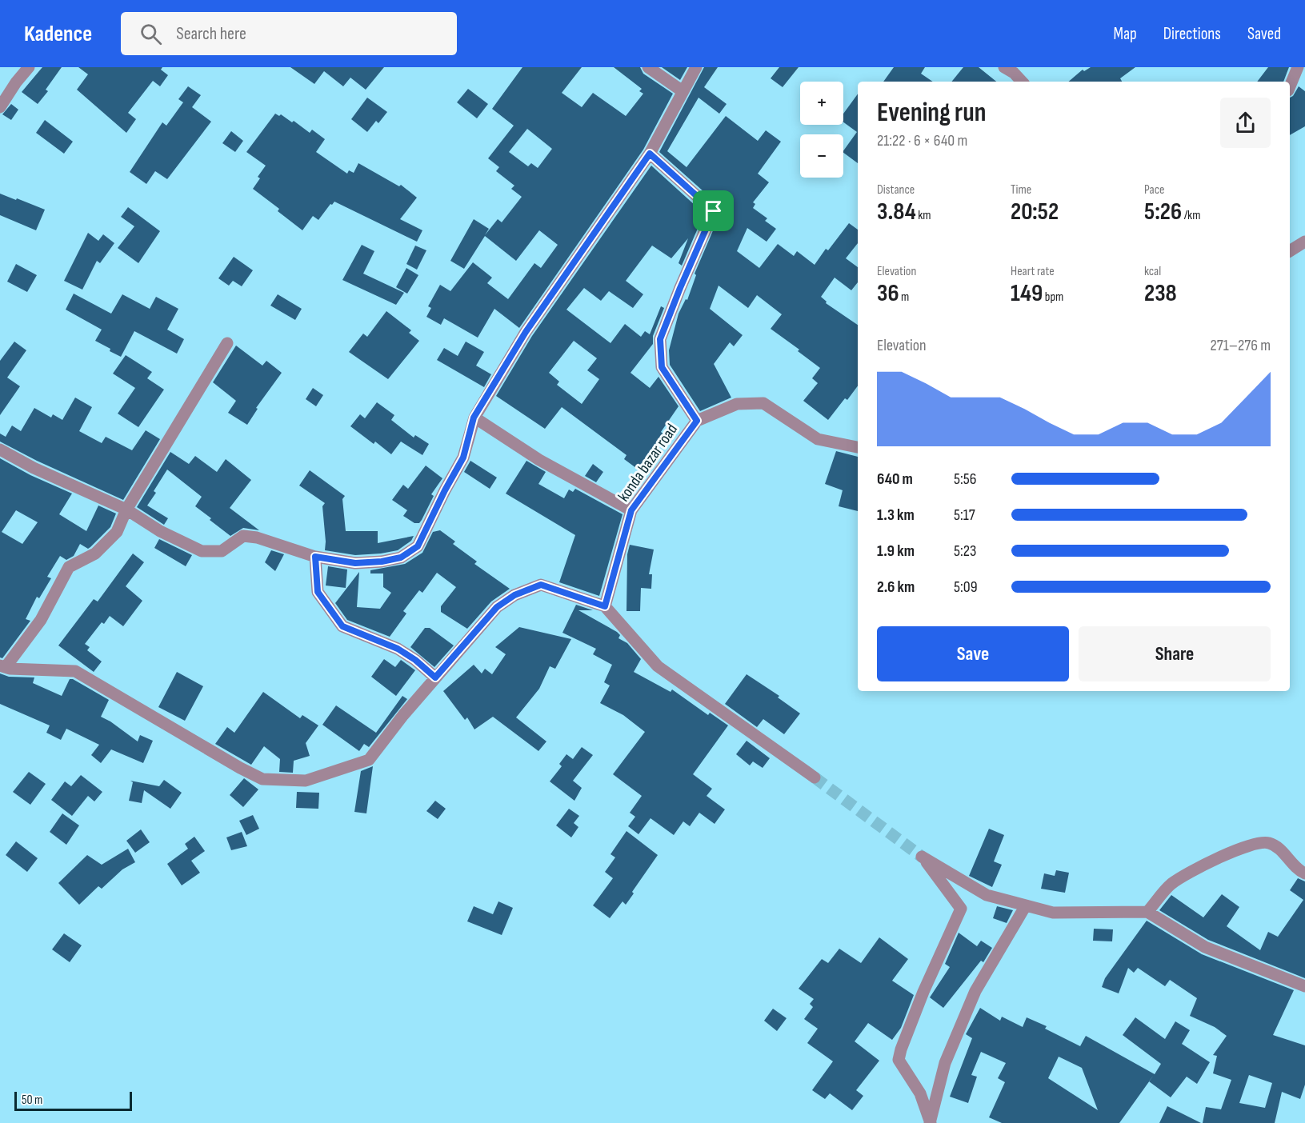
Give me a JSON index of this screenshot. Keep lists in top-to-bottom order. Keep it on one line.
{"streets":{"street":["konda bazar road"]},"scale_bar":"50 m","page":{"header":"Kadence","search":"Search here","nav":["Map","Directions","Saved"],"map_buttons":["+","−"],"heading":["Evening run","21:22 · 6 × 640 m"],"stats":[["Distance","3.84 km"],["Time","20:52"],["Pace","5:26 /km"],["Elevation","36 m"],["Heart rate","149 bpm"],["kcal","238"]],"chart":["Elevation","271–276 m"],"list":[{"name":"640 m","note":"5:56"},{"name":"1.3 km","note":"5:17"},{"name":"1.9 km","note":"5:23"},{"name":"2.6 km","note":"5:09"}],"buttons":["Save","Share"],"scale":"50 m"}}
